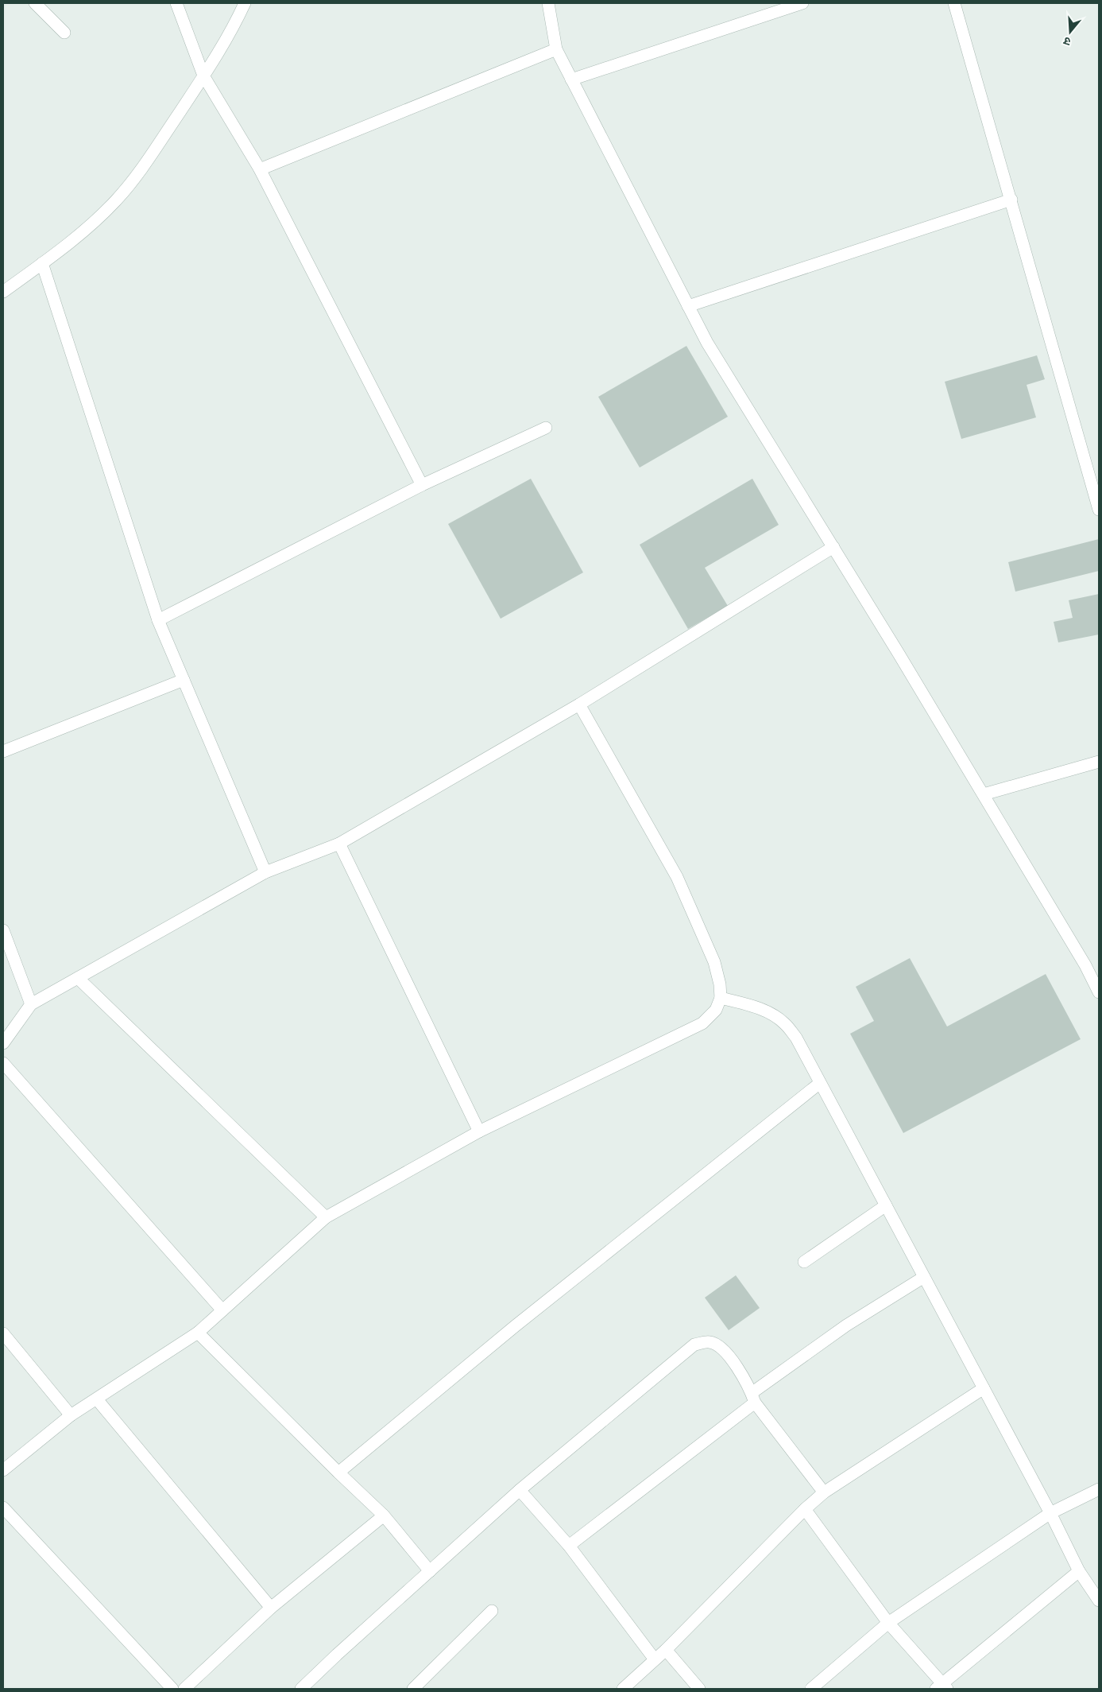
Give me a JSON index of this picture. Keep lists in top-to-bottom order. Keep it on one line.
{"north":"bottom"}
